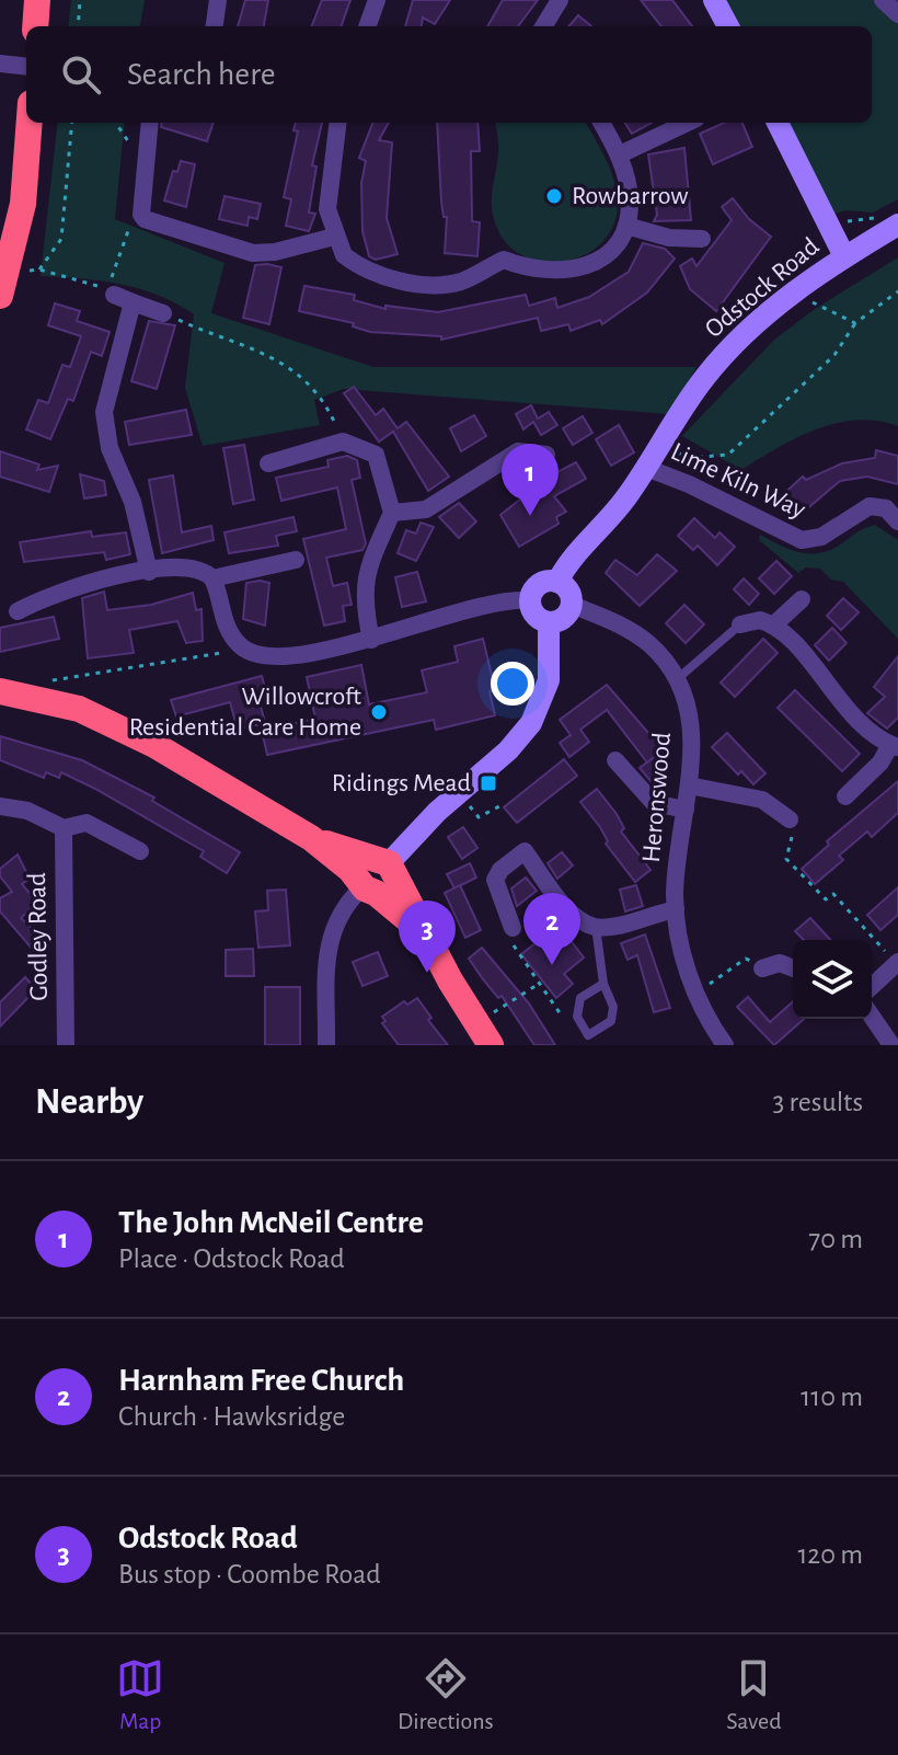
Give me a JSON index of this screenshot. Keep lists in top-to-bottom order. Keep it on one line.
{"streets":{"street":["Odstock Road","Lime Kiln Way","Heronswood","Godley Road"]},"crossings":[["Odstock Road","Lime Kiln Way"],["Odstock Road","Heronswood"]],"places":{"other":["Rowbarrow","Willowcroft Residential Care Home"],"transit":["Ridings Mead"]},"page":{"search":"Search here","pins":["1","2","3"],"heading":["Nearby","3 results"],"list":[{"mark":"1","name":"The John McNeil Centre","note":"Place · Odstock Road","value":"70 m"},{"mark":"2","name":"Harnham Free Church","note":"Church · Hawksridge","value":"110 m"},{"mark":"3","name":"Odstock Road","note":"Bus stop · Coombe Road","value":"120 m"}],"nav":["Map","Directions","Saved"]}}
